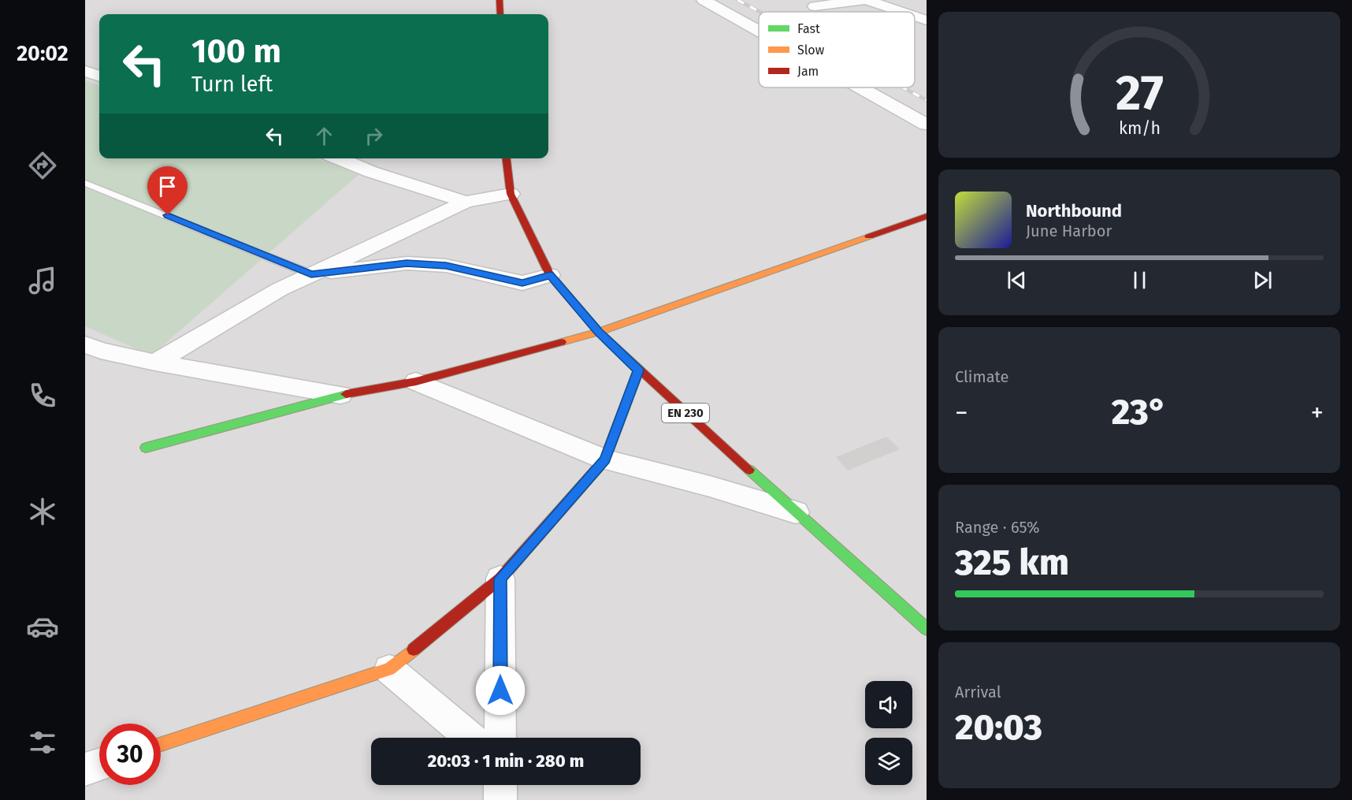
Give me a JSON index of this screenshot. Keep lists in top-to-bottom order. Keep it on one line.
{"streets":{"street":["EN 230"]},"legend":["Fast","Slow","Jam"],"page":{"tabs":"20:02","turn":["100 m","Turn left"],"song":["Northbound","June Harbor"],"tile":["Climate",["Range · 65%","325 km"],["Arrival","20:03"]],"heat":["−","23°","+"],"limit":"30","trip":"20:03 · 1 min · 280 m","gauge":["27","km/h"]}}
